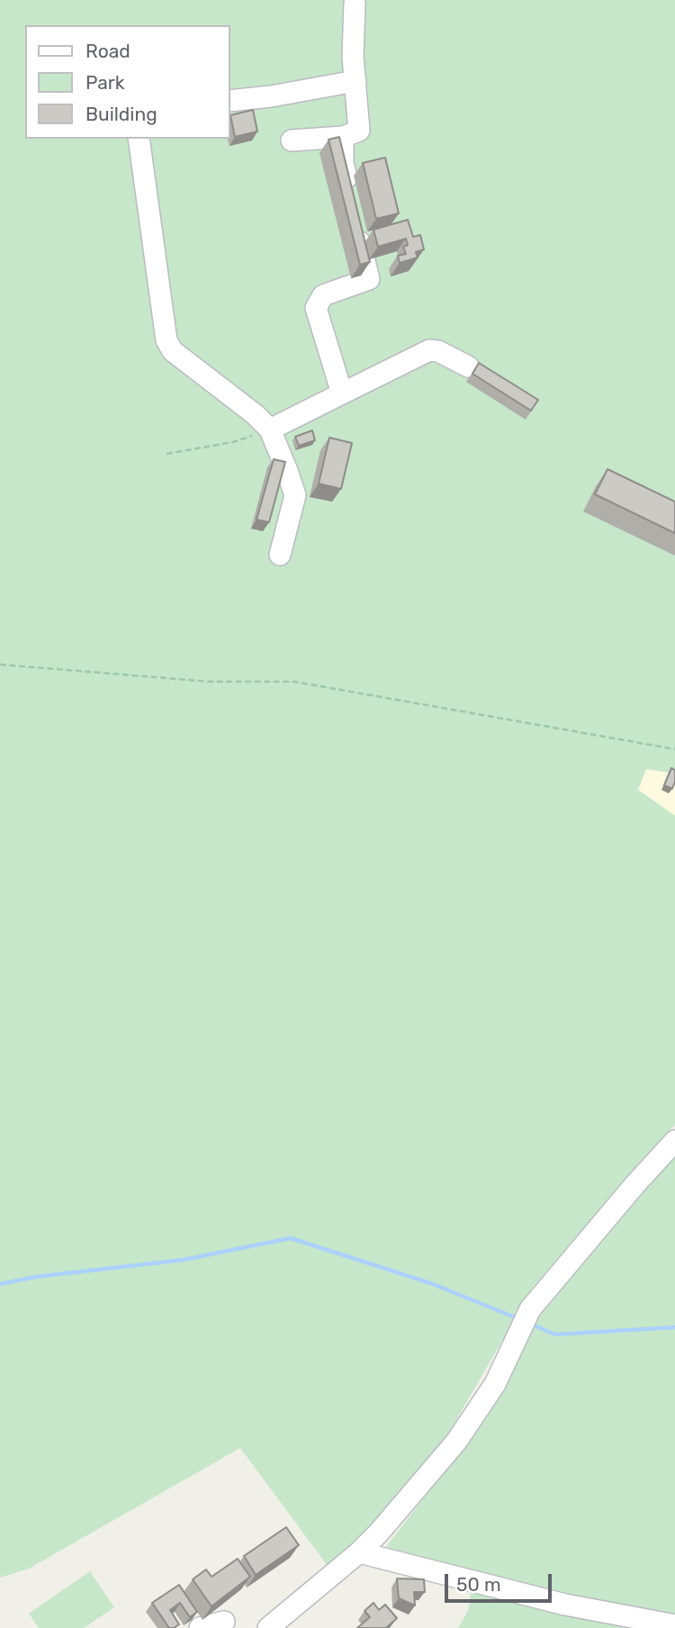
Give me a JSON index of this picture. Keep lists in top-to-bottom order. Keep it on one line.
{"legend":["Road","Park","Building"],"scale_bar":"50 m"}
